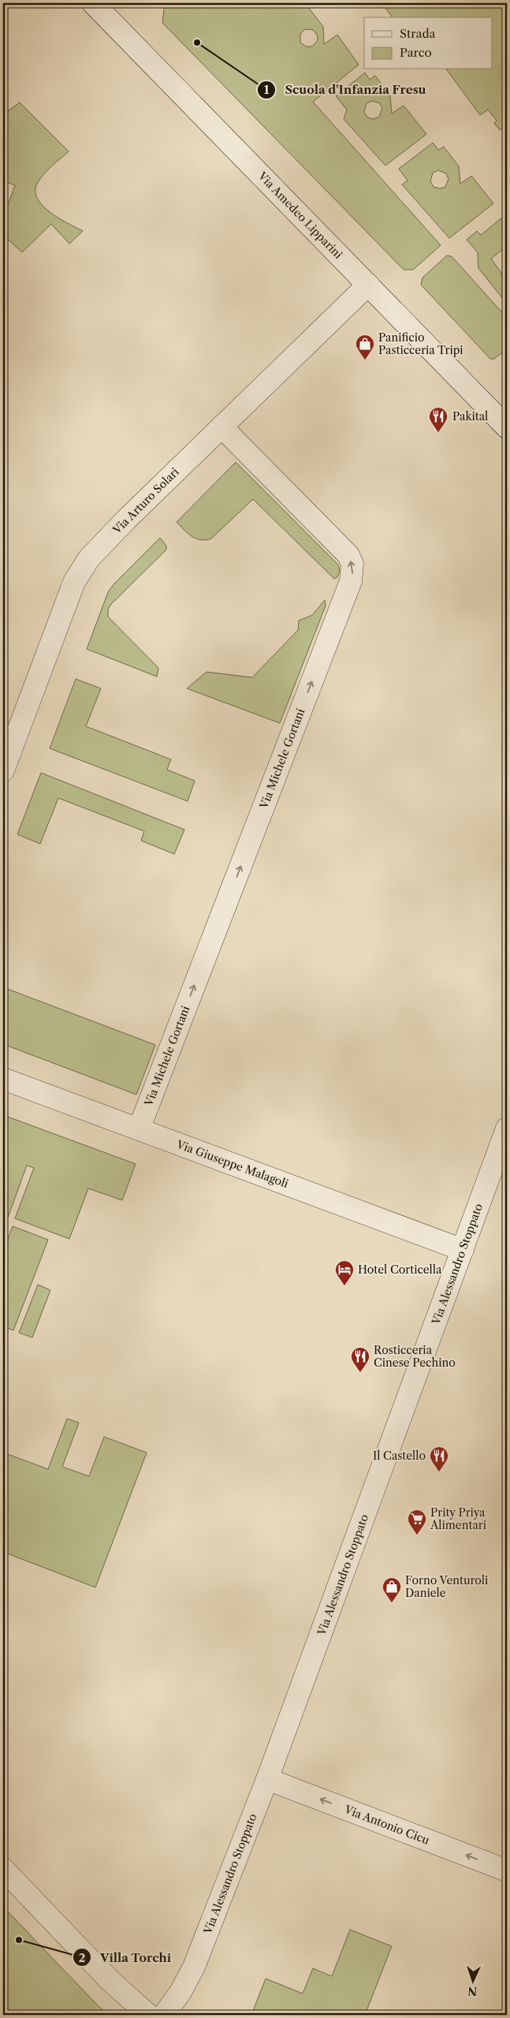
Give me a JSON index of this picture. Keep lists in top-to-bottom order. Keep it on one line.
{"streets":{"street":["Via Amedeo Lipparini","Via Arturo Solari","Via Michele Gortani","Via Giuseppe Malagoli","Via Alessandro Stoppato","Via Antonio Cicu"]},"crossings":[["Via Amedeo Lipparini","Via Arturo Solari"],["Via Arturo Solari","Via Michele Gortani"],["Via Michele Gortani","Via Giuseppe Malagoli"],["Via Giuseppe Malagoli","Via Alessandro Stoppato"],["Via Alessandro Stoppato","Via Antonio Cicu"]],"one_way":["Via Michele Gortani","Via Antonio Cicu"],"places":{"other":["Scuola d'Infanzia Fresu","Villa Torchi"],"shop":["Panificio Pasticceria Tripi","Forno Venturoli Daniele"],"restaurant":["Pakital","Rosticceria Cinese Pechino","Il Castello"],"hotel":["Hotel Corticella"],"supermarket":["Prity Priya Alimentari"]},"legend":["Strada","Parco"],"north":"bottom"}
